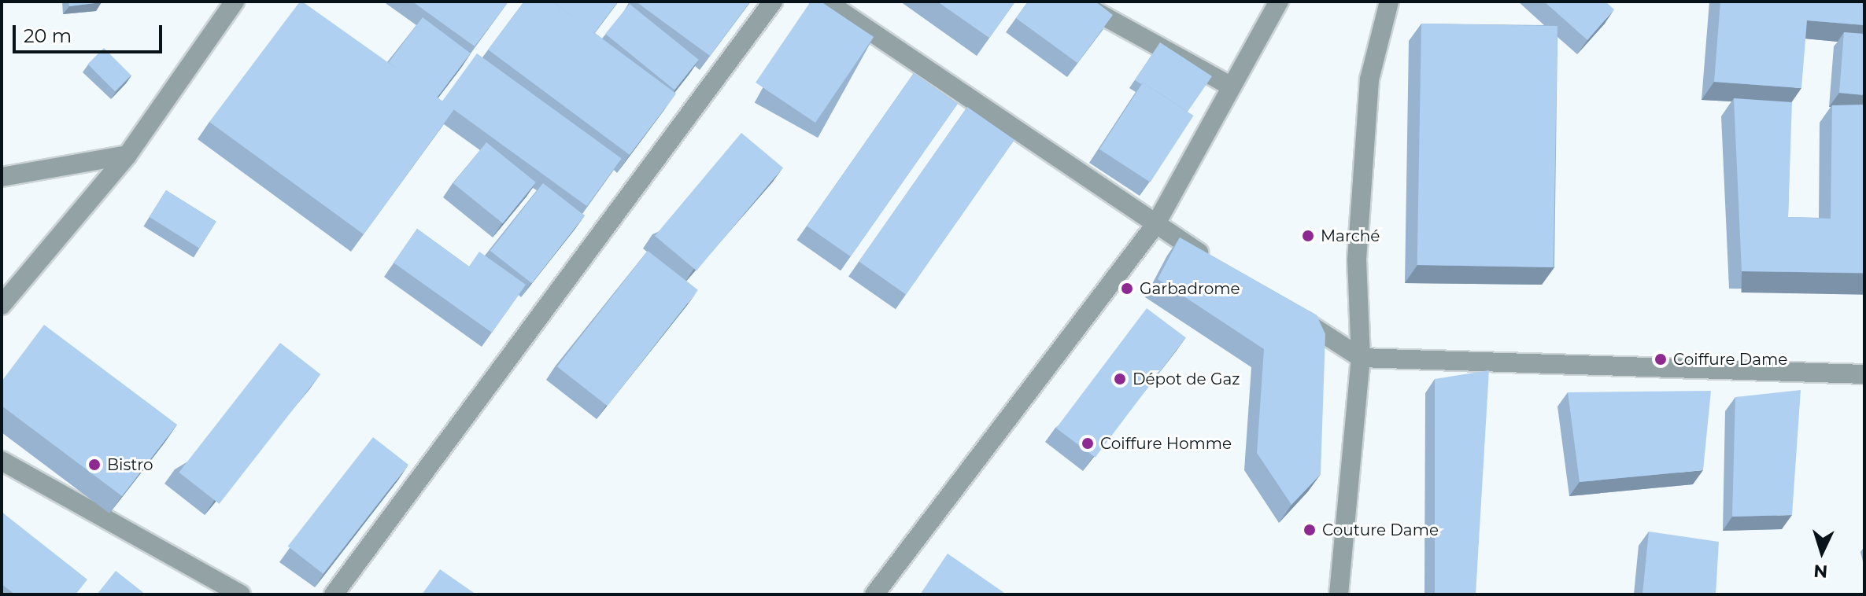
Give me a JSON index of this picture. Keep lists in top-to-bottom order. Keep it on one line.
{"places":["Marché","Garbadrome","Coiffure Dame","Dépot de Gaz","Coiffure Homme","Bistro","Couture Dame"],"scale_bar":"20 m","north":"bottom"}
